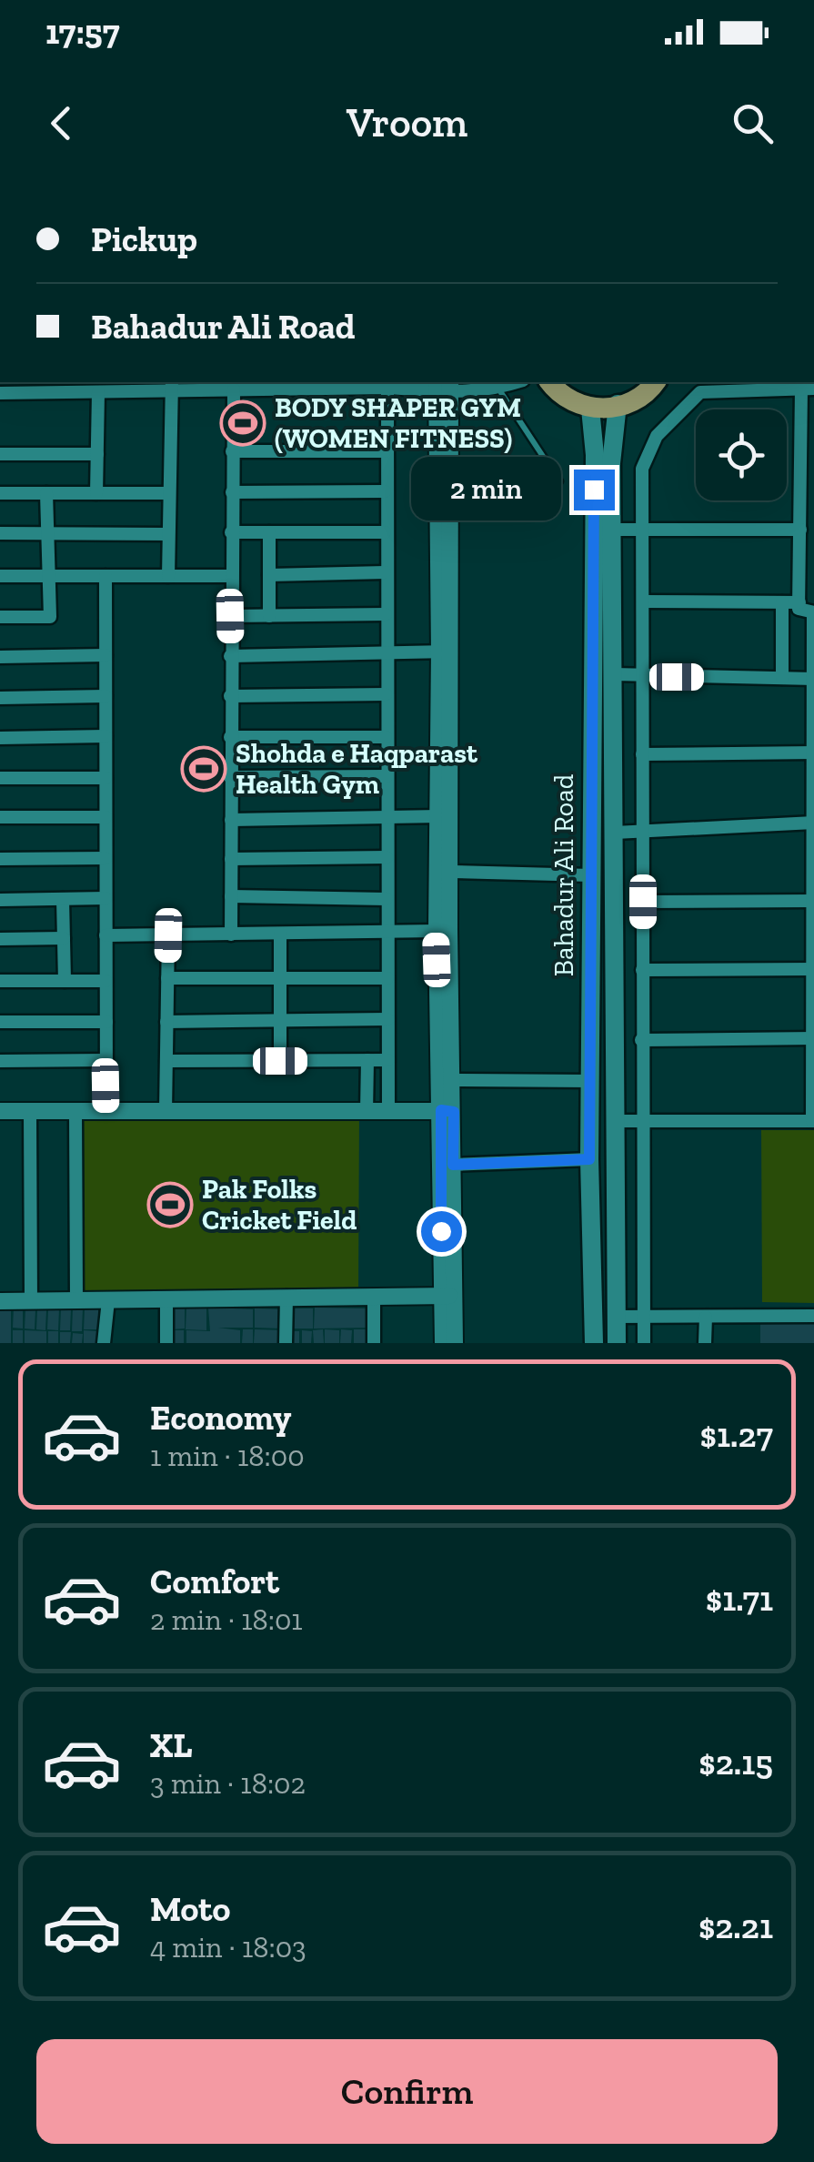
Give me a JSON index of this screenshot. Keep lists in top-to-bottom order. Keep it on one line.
{"streets":{"main road":["Bahadur Ali Road"]},"places":{"sports":["BODY SHAPER GYM (WOMEN FITNESS)","Shohda e Haqparast Health Gym","Pak Folks Cricket Field"]},"page":{"status":"17:57","header":"Vroom","banner":["Pickup","Bahadur Ali Road"],"bubble":"2 min","list":[{"name":"Economy","note":"1 min · 18:00","value":"$1.27"},{"name":"Comfort","note":"2 min · 18:01","value":"$1.71"},{"name":"XL","note":"3 min · 18:02","value":"$2.15"},{"name":"Moto","note":"4 min · 18:03","value":"$2.21"}],"buttons":"Confirm"}}
